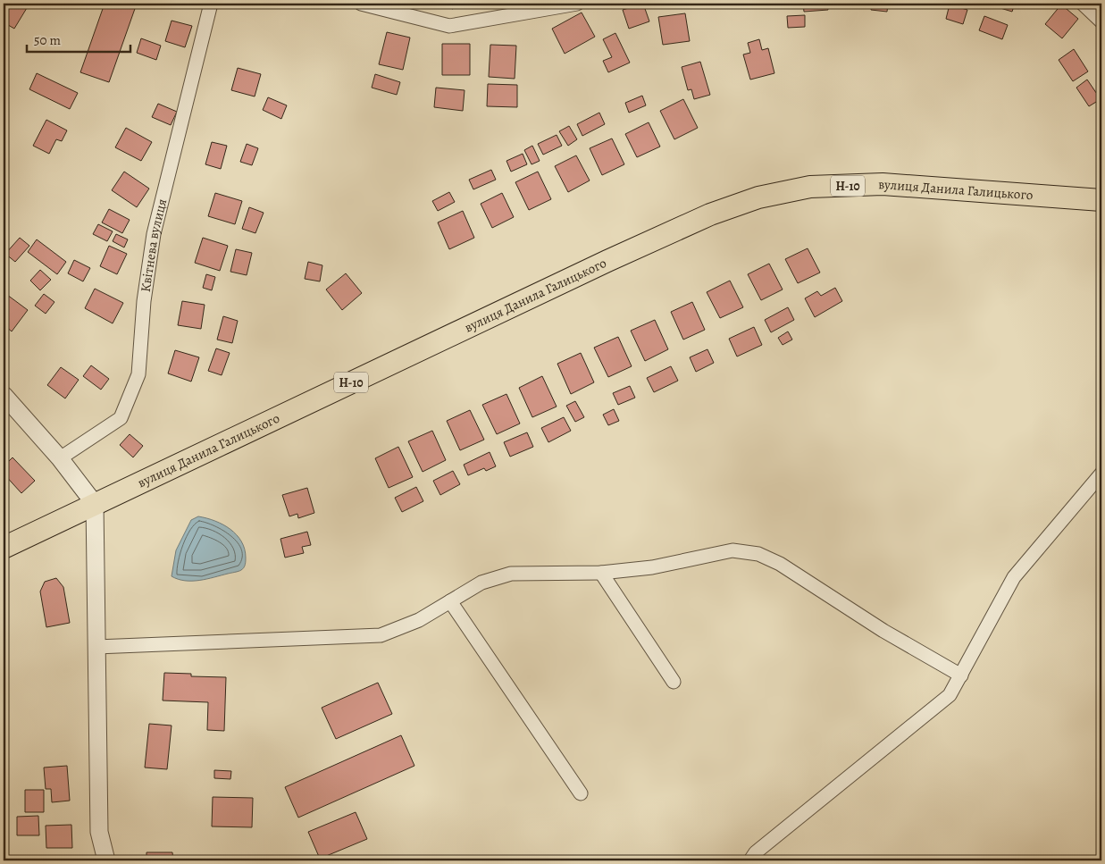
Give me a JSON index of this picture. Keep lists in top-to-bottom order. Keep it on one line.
{"streets":{"main road":["Н-10","вулиця Данила Галицького"],"street":["Квітнева вулиця"]},"scale_bar":"50 m"}
